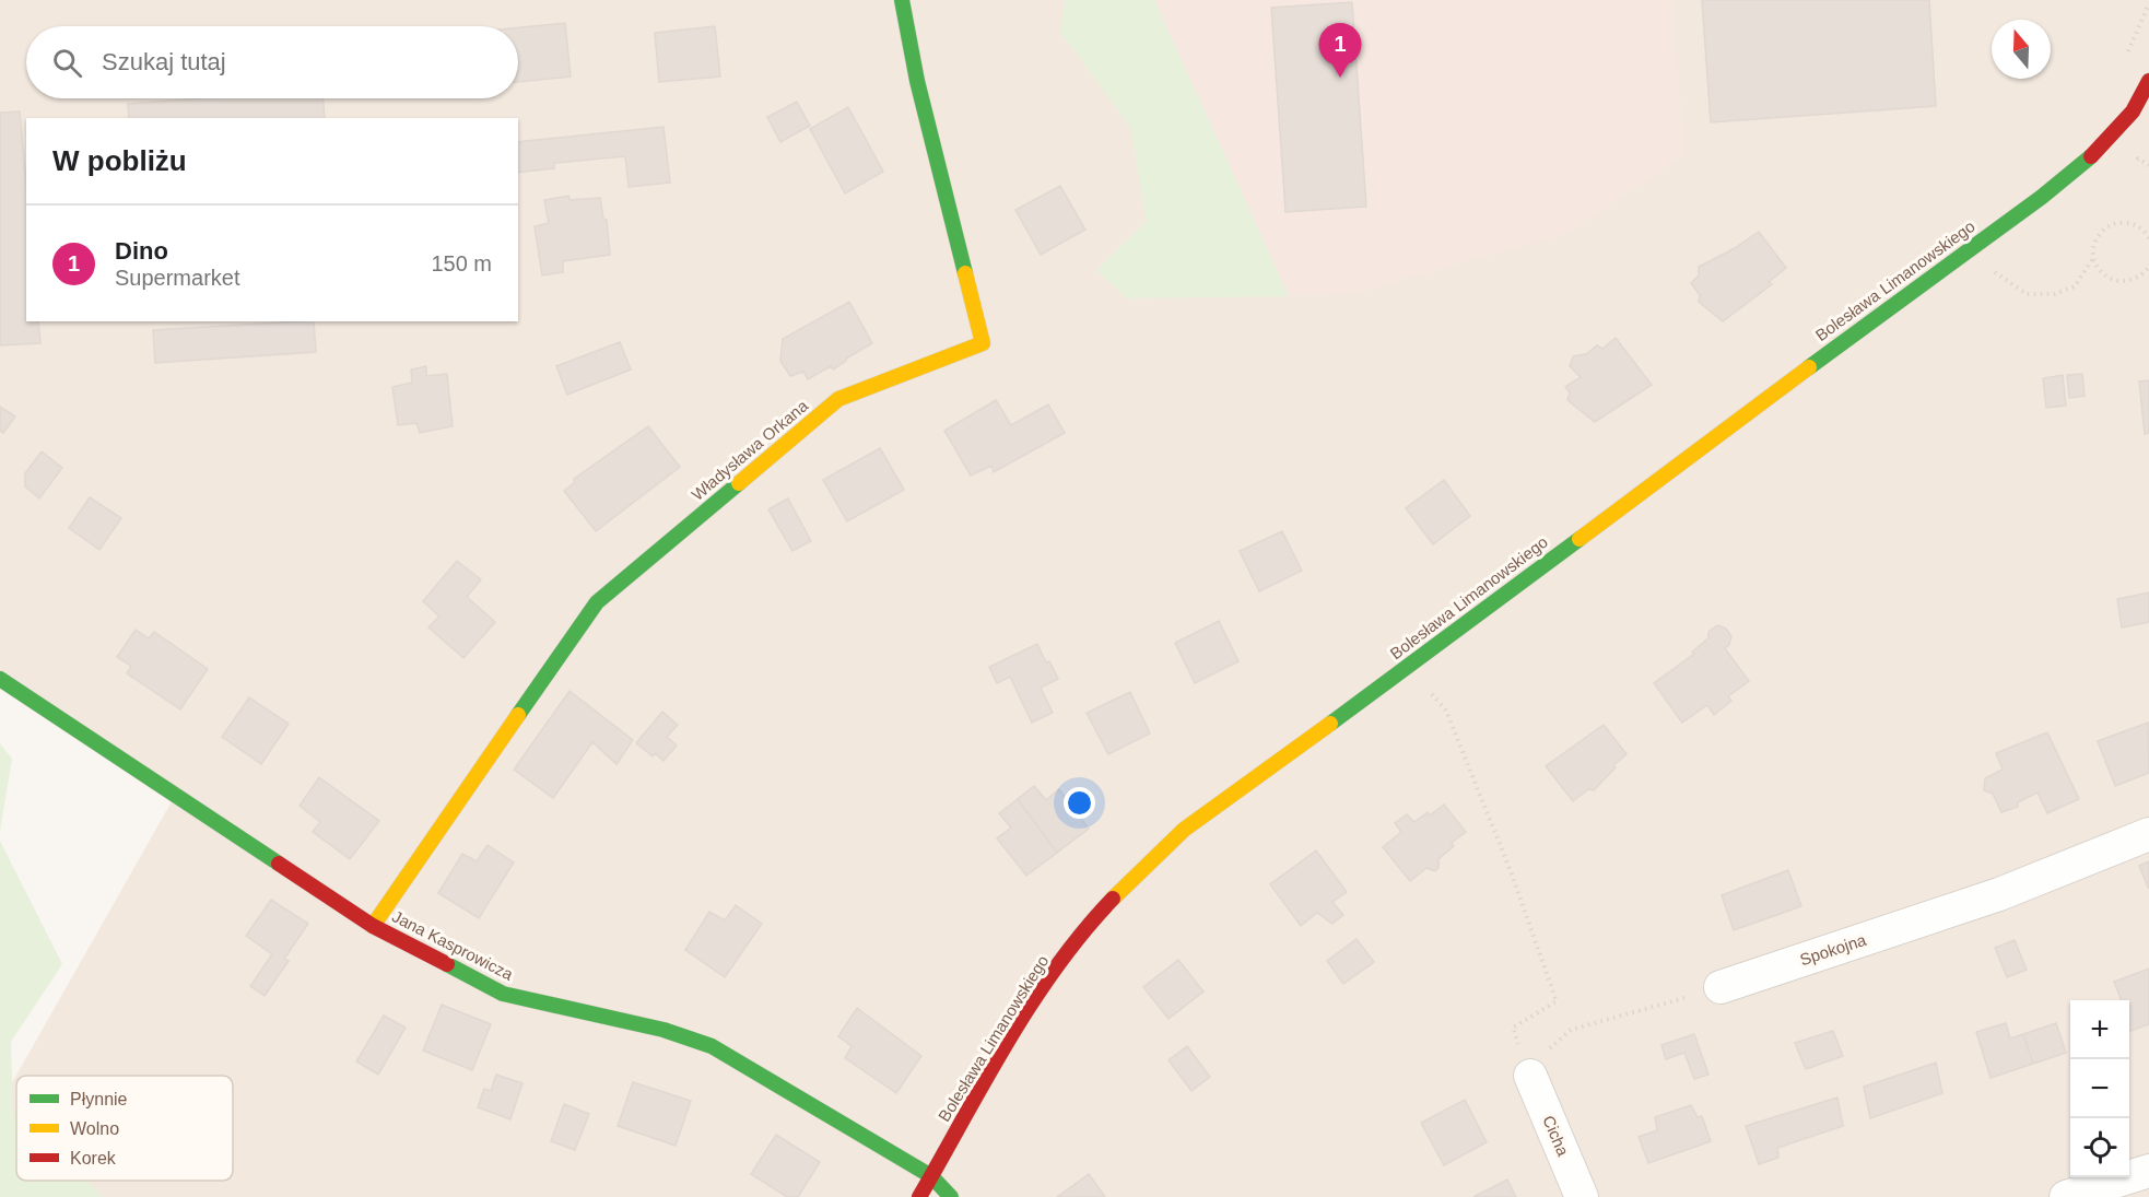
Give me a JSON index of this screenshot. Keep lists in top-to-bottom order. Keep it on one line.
{"streets":{"street":["Bolesława Limanowskiego","Władysława Orkana","Jana Kasprowicza","Spokojna","Cicha"]},"crossings":[["Bolesława Limanowskiego","Jana Kasprowicza"],["Władysława Orkana","Jana Kasprowicza"]],"legend":["Płynnie","Wolno","Korek"],"north":"top","page":{"pins":"1","search":"Szukaj tutaj","heading":"W pobliżu","list":[{"mark":"1","name":"Dino","note":"Supermarket","value":"150 m"}],"map_buttons":["+","−"]}}
